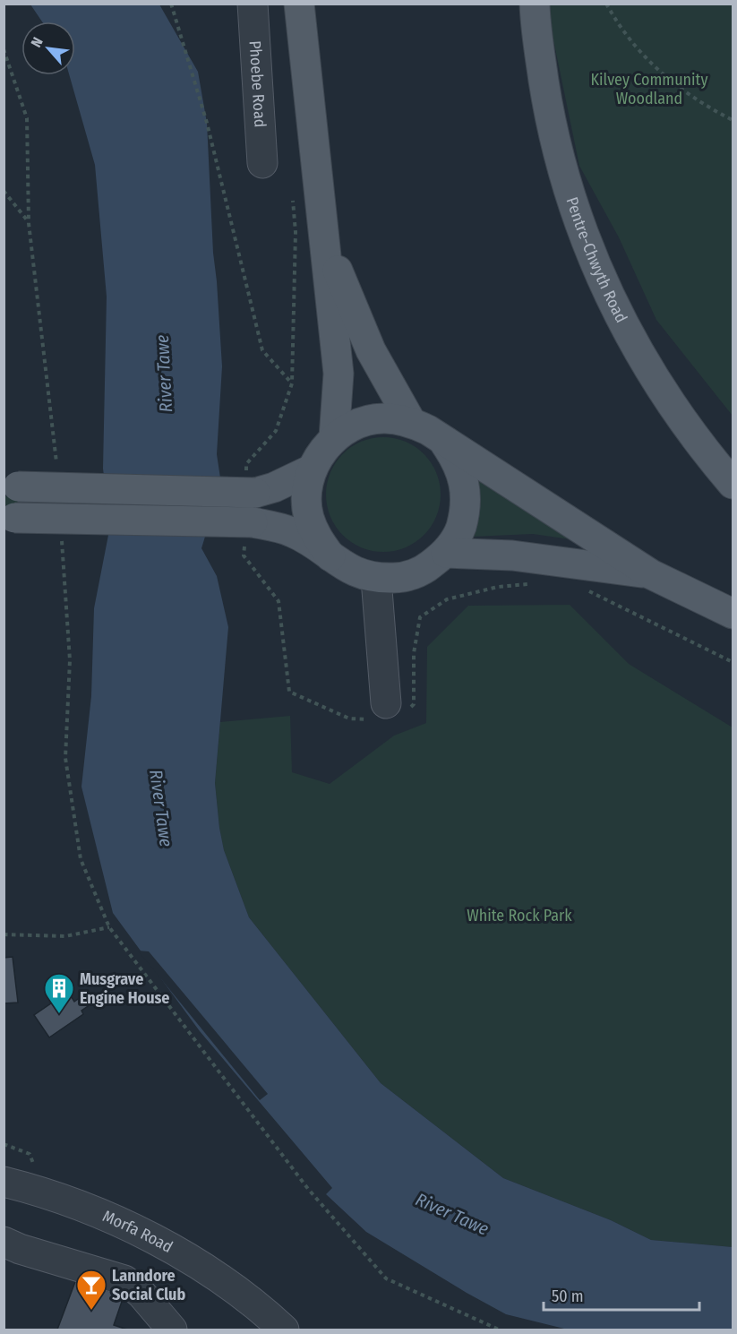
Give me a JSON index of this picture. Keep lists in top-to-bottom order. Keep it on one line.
{"streets":{"main road":["Pentre-Chwyth Road"],"street":["Phoebe Road","Morfa Road"]},"water":["River Tawe"],"parks":["Kilvey Community Woodland","White Rock Park"],"places":{"building":["Musgrave Engine House"],"bar":["Lanndore Social Club"]},"scale_bar":"50 m","north":"top left"}
